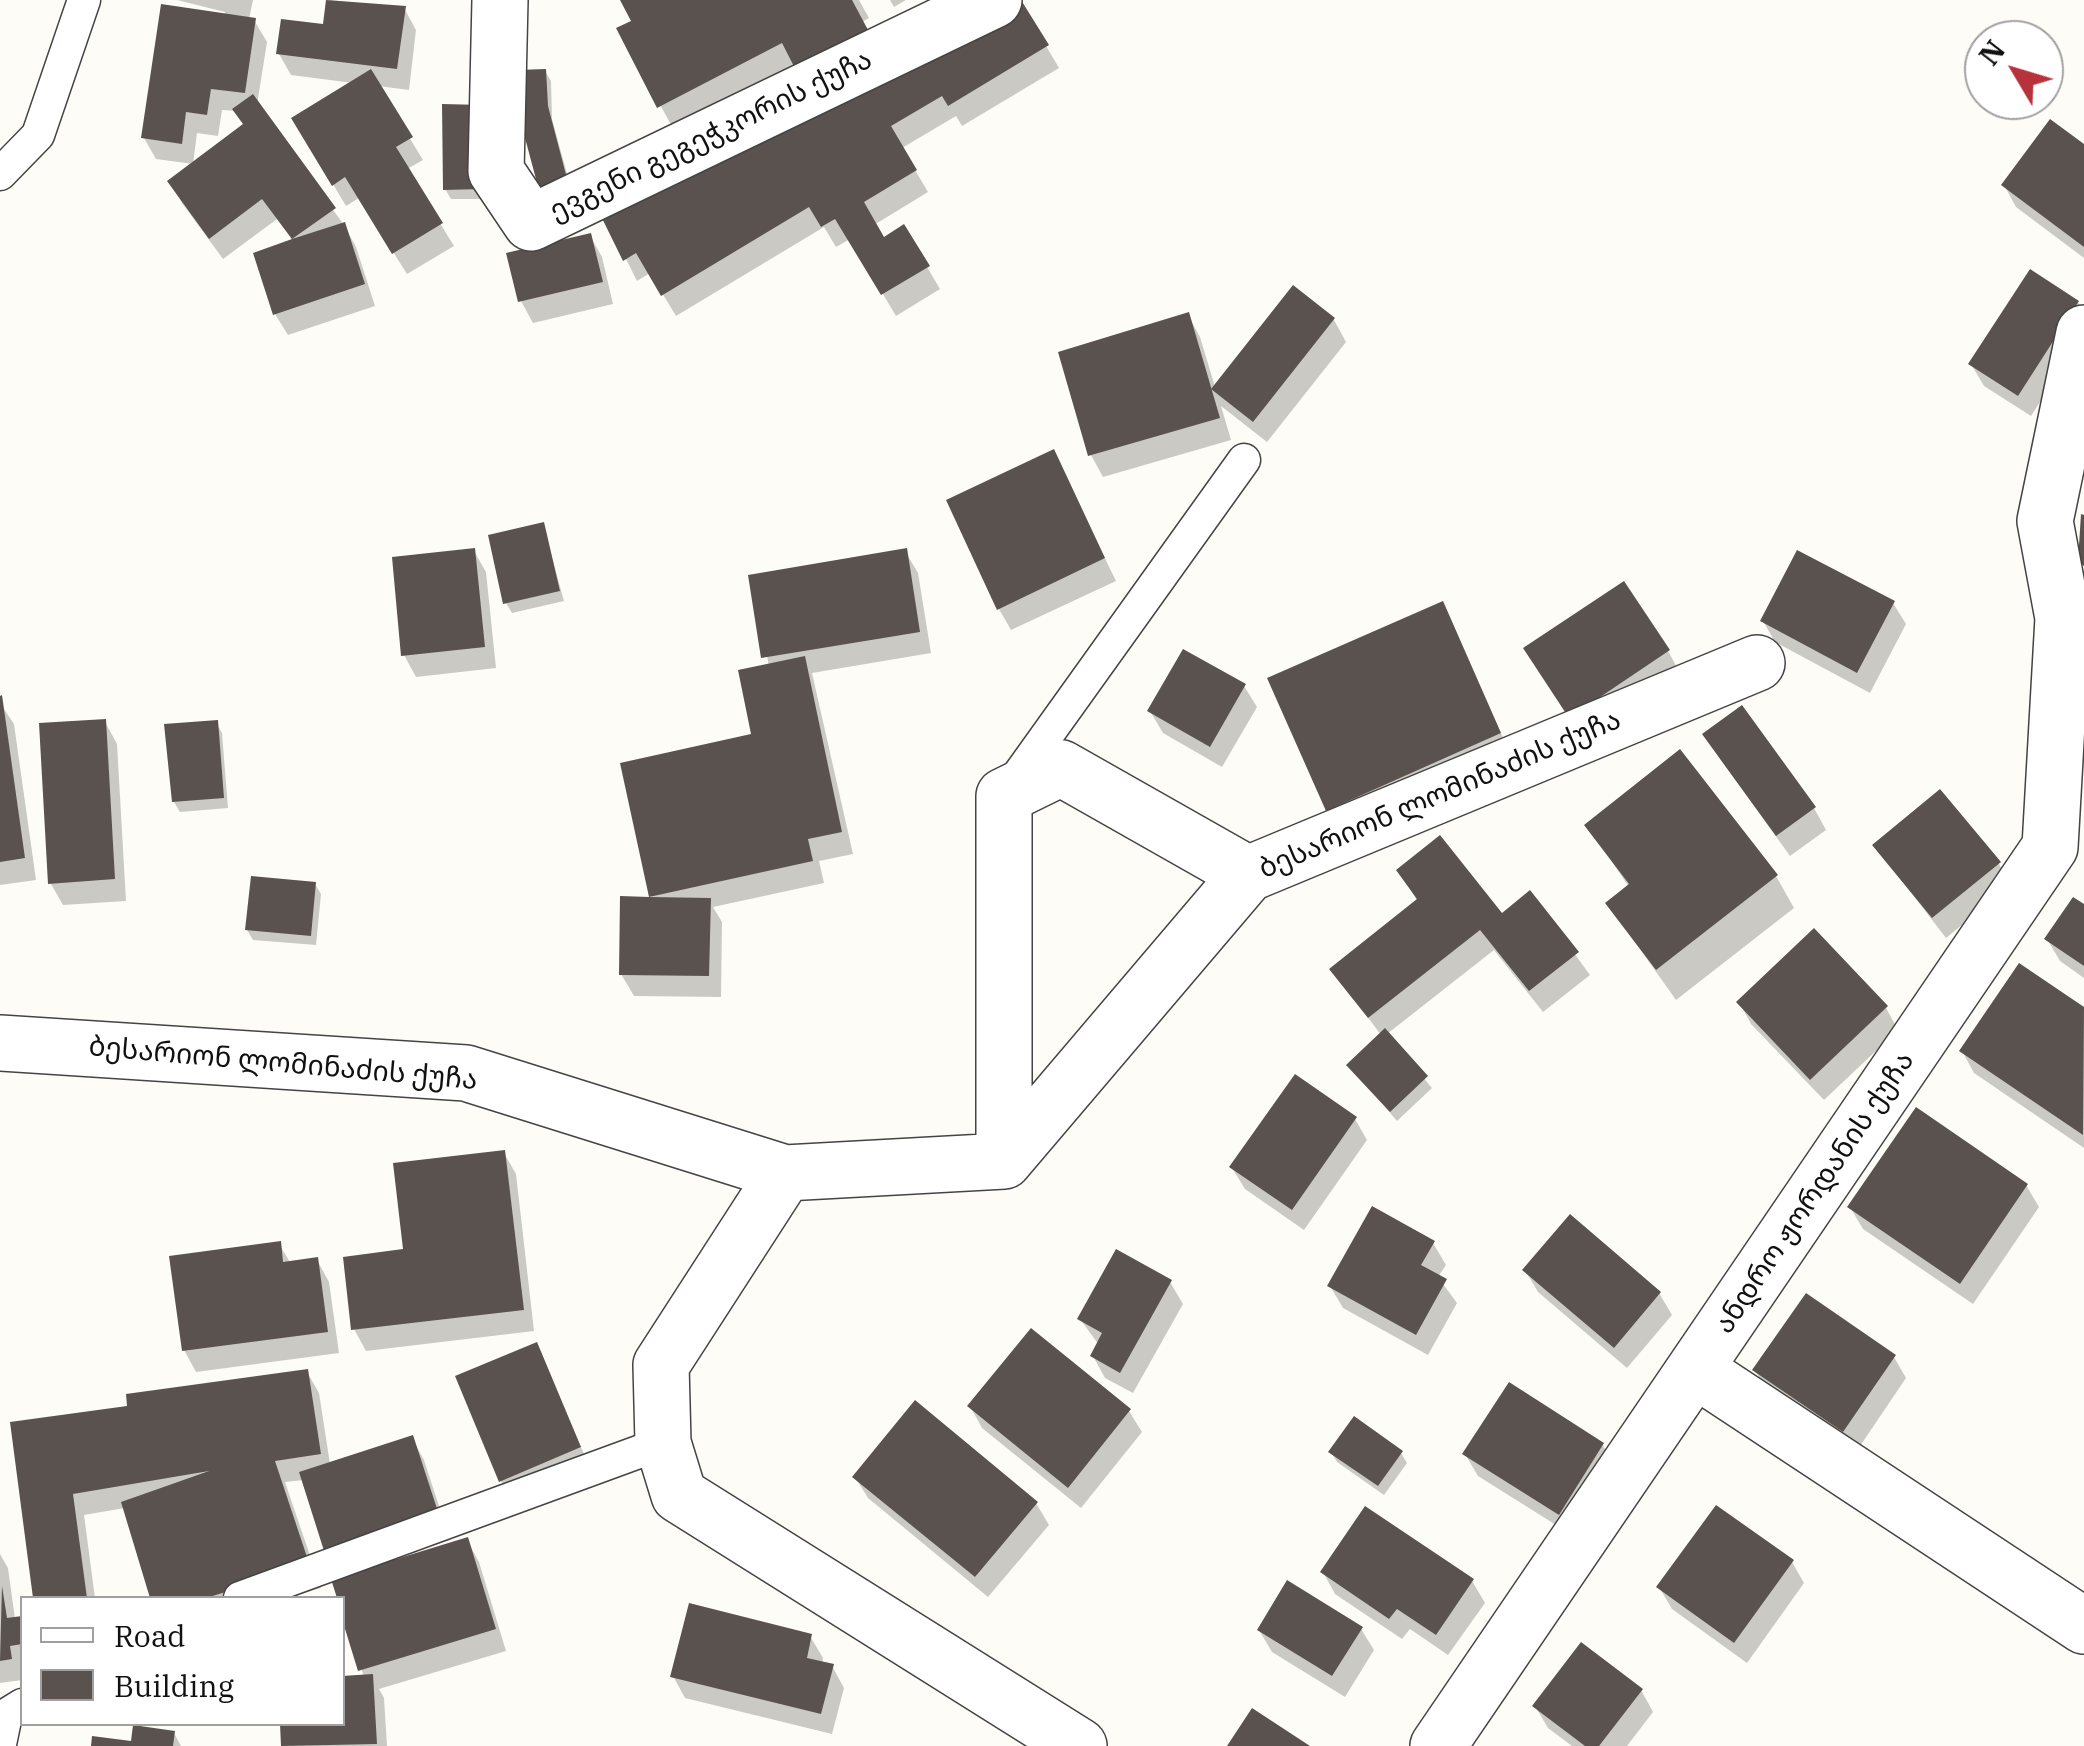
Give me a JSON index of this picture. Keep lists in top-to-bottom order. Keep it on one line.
{"streets":{"street":["ევგენი გეგეჭკორის ქუჩა","ბესარიონ ლომინაძის ქუჩა","ანდრო ჟორდანის ქუჩა"]},"legend":["Road","Building"],"north":"top left"}
